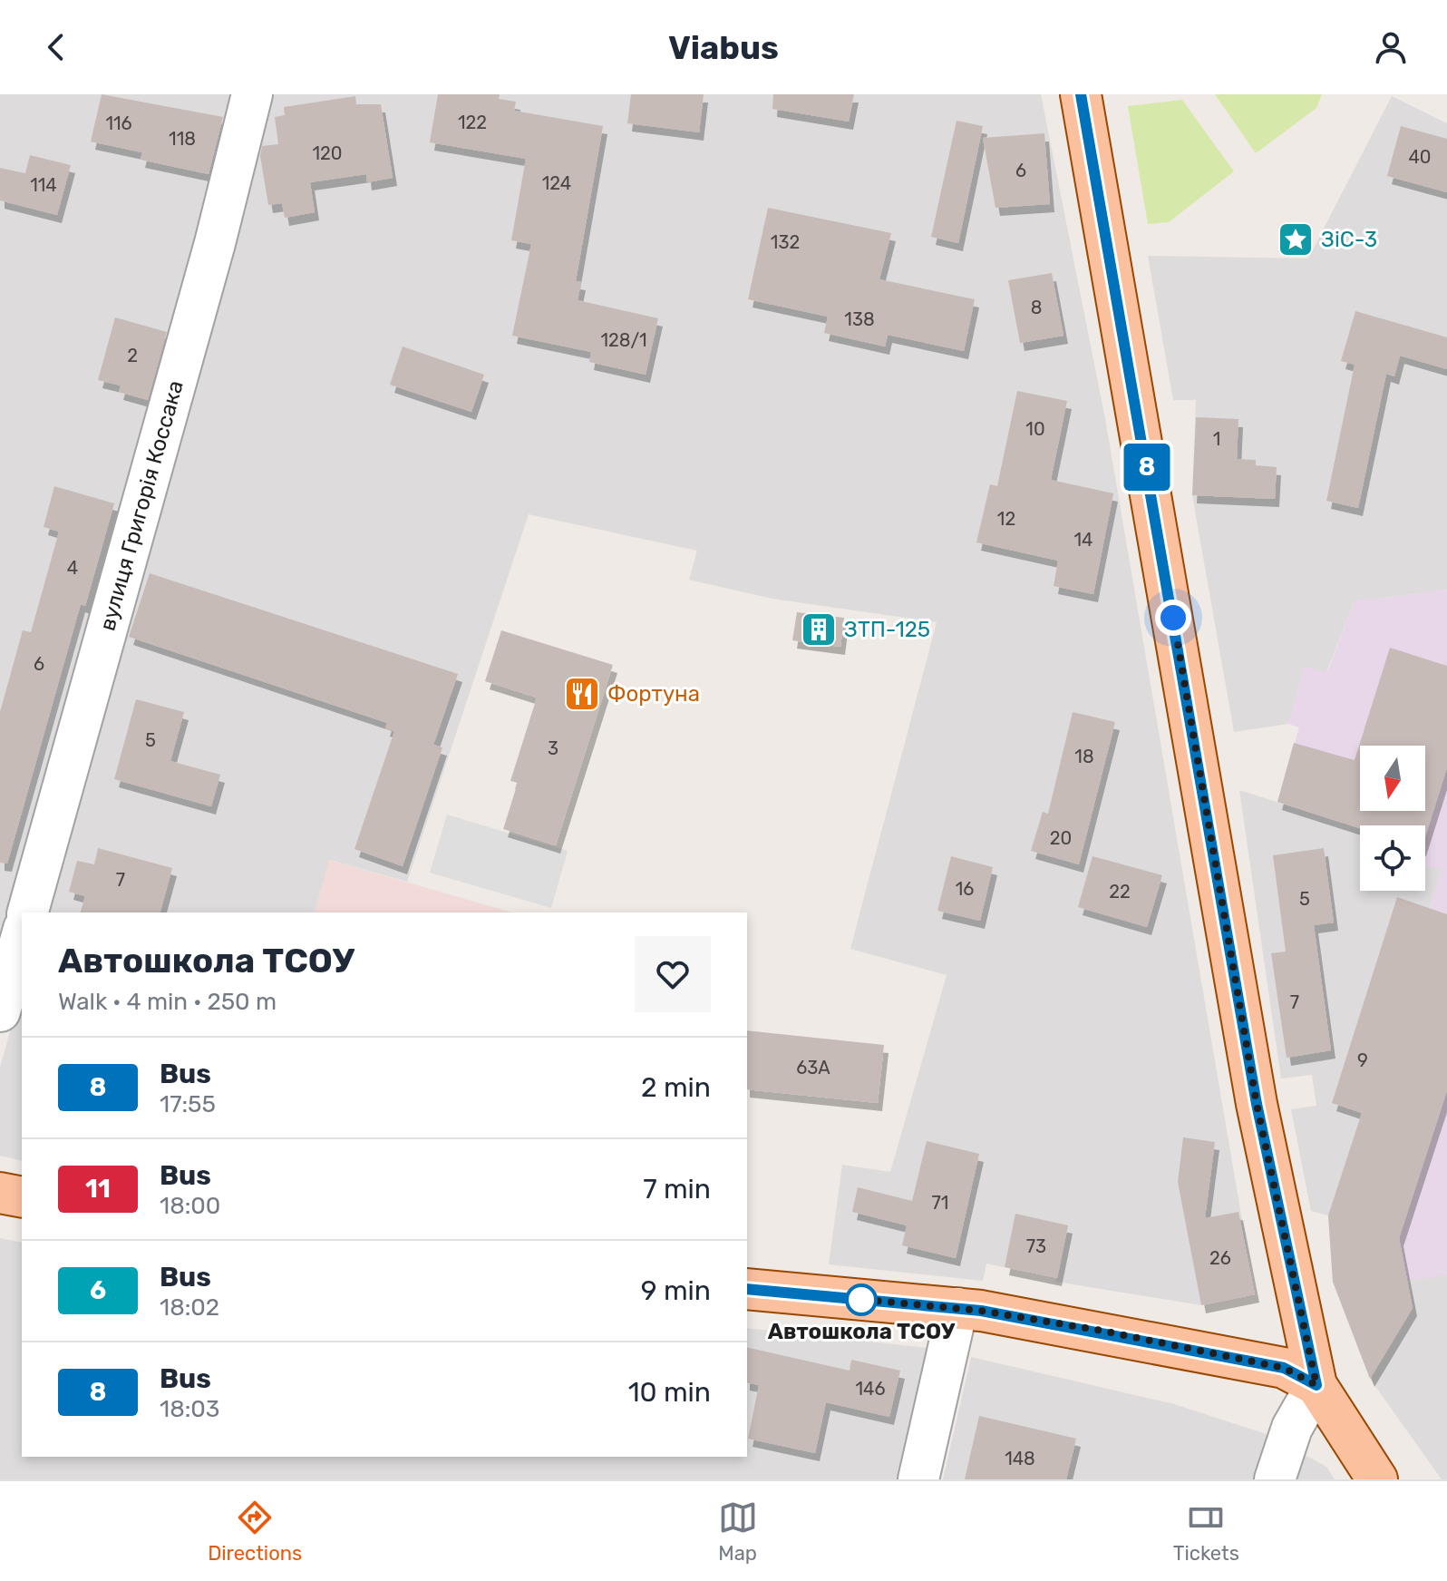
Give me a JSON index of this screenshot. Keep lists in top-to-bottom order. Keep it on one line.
{"streets":{"street":["вулиця Григорія Коссака"]},"places":{"place":["ЗіС-3"],"building":["ЗТП-125"],"restaurant":["Фортуна"],"other":["Автошкола ТСОУ"]},"lines":["bus line 8"],"house_numbers":["122","116","118","120","40","6","124","114","132","8","138","128/1","2","10","1","12","14","4","6","5","3","18","20","7","16","22","5","7","9","63А","71","73","26","146","148"],"north":"bottom","page":{"header":"Viabus","on_map":"8","heading":["Автошкола ТСОУ","Walk · 4 min · 250 m"],"list":[{"mark":"8","name":"Bus","note":"17:55","value":"2 min"},{"mark":"11","name":"Bus","note":"18:00","value":"7 min"},{"mark":"6","name":"Bus","note":"18:02","value":"9 min"},{"mark":"8","name":"Bus","note":"18:03","value":"10 min"}],"tabs":["Directions","Map","Tickets"]}}
